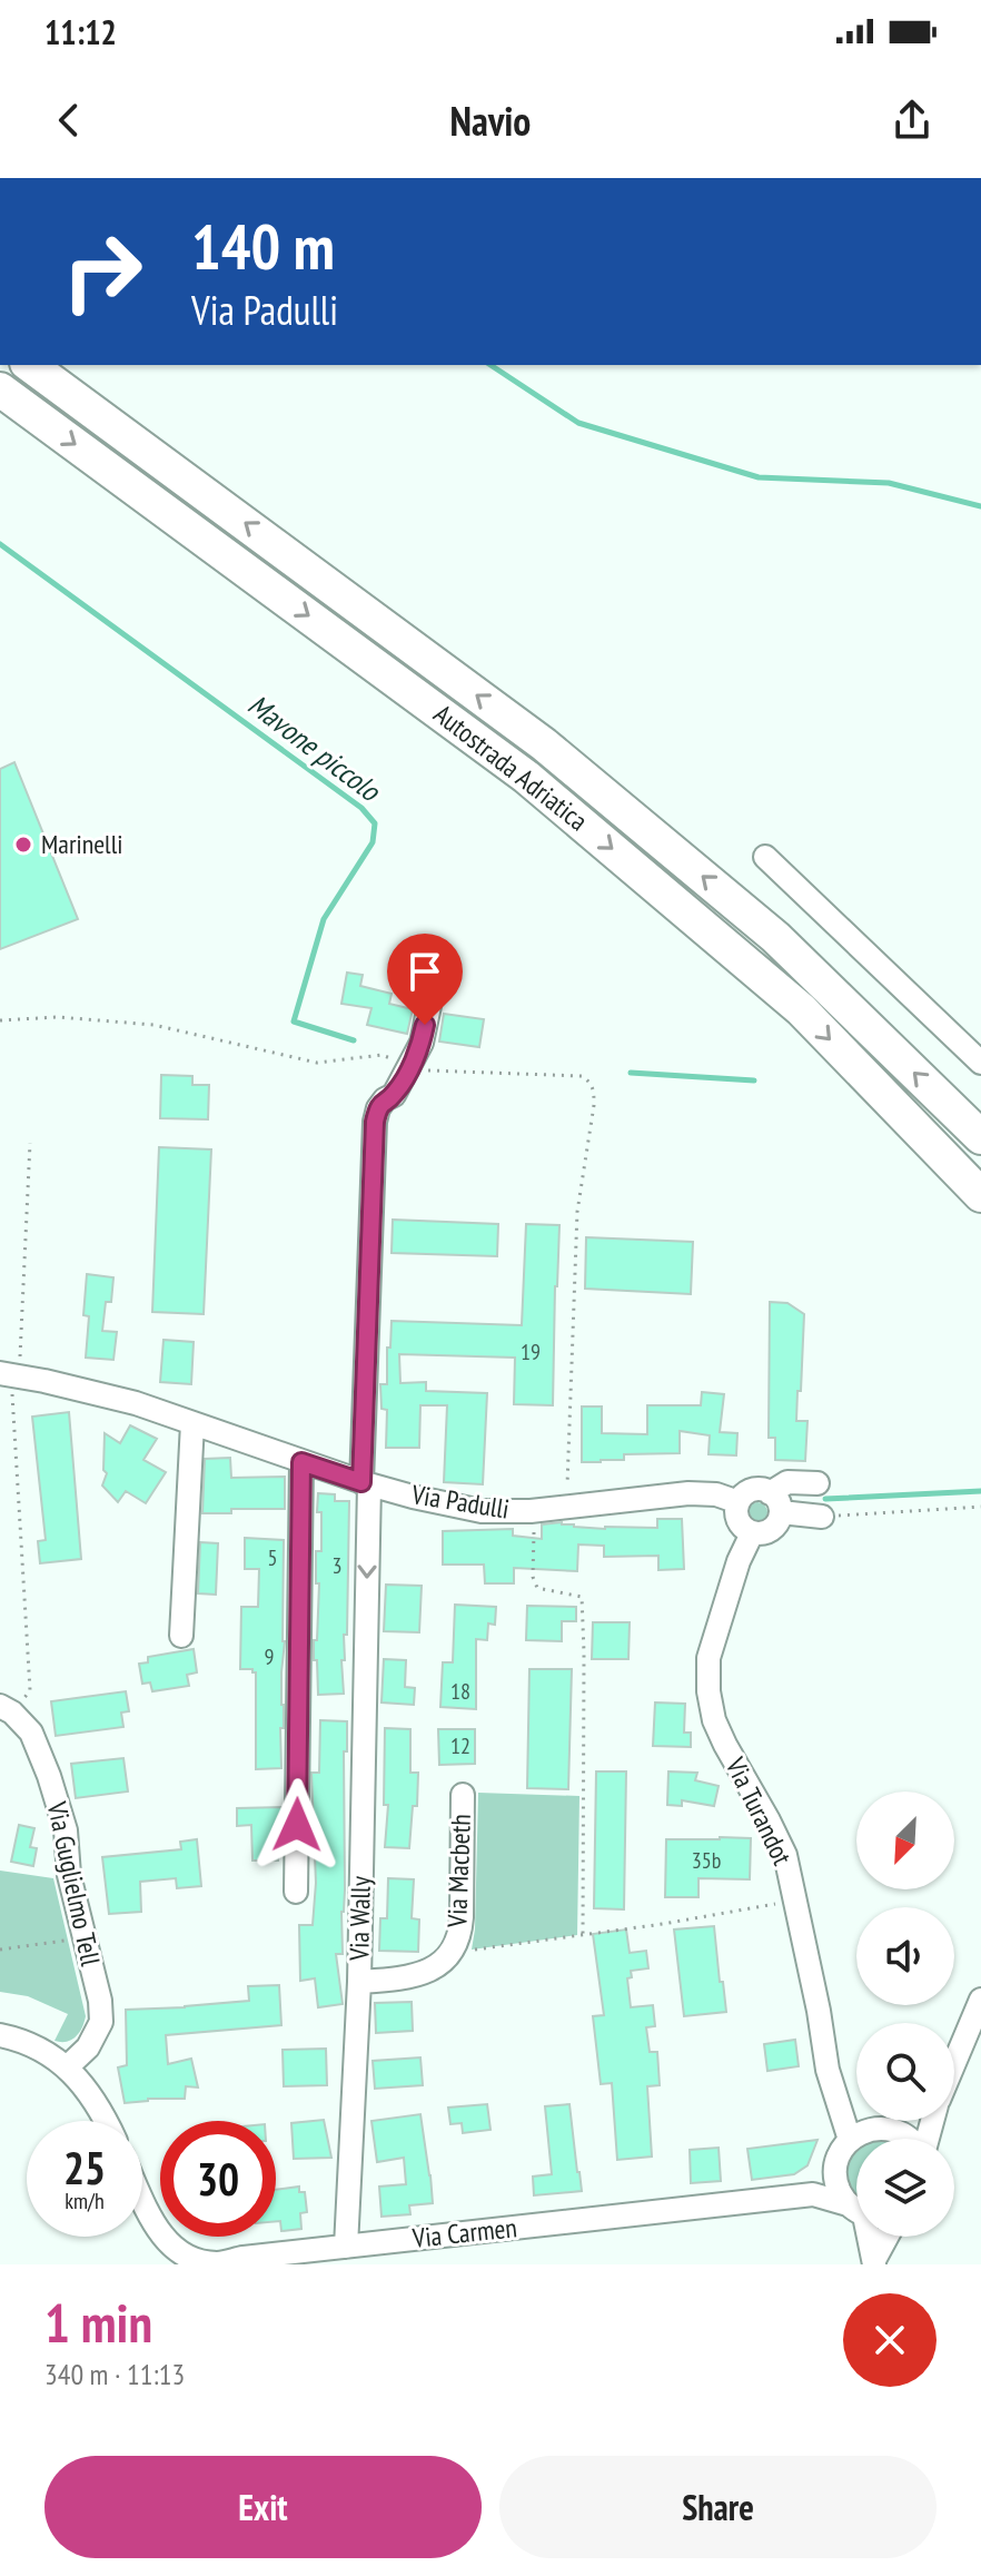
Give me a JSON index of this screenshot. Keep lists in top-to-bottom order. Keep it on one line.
{"streets":{"highway":["Autostrada Adriatica"],"street":["Via Padulli","Via Turandot","Via Macbeth","Via Guglielmo Tell","Via Wally","Via Carmen"]},"crossings":[["Via Padulli","Via Turandot"],["Via Padulli","Via Wally"],["Via Macbeth","Via Wally"],["Via Wally","Via Carmen"]],"water":["Mavone piccolo"],"places":["Marinelli"],"house_numbers":["19","5","3","9","18","12","35b"],"north":"bottom left","page":{"status":"11:12","header":"Navio","turn":["140 m","Via Padulli"],"speed":"25 km/h","limit":"30","heading":["1 min","340 m · 11:13"],"buttons":["Exit","Share"]}}
